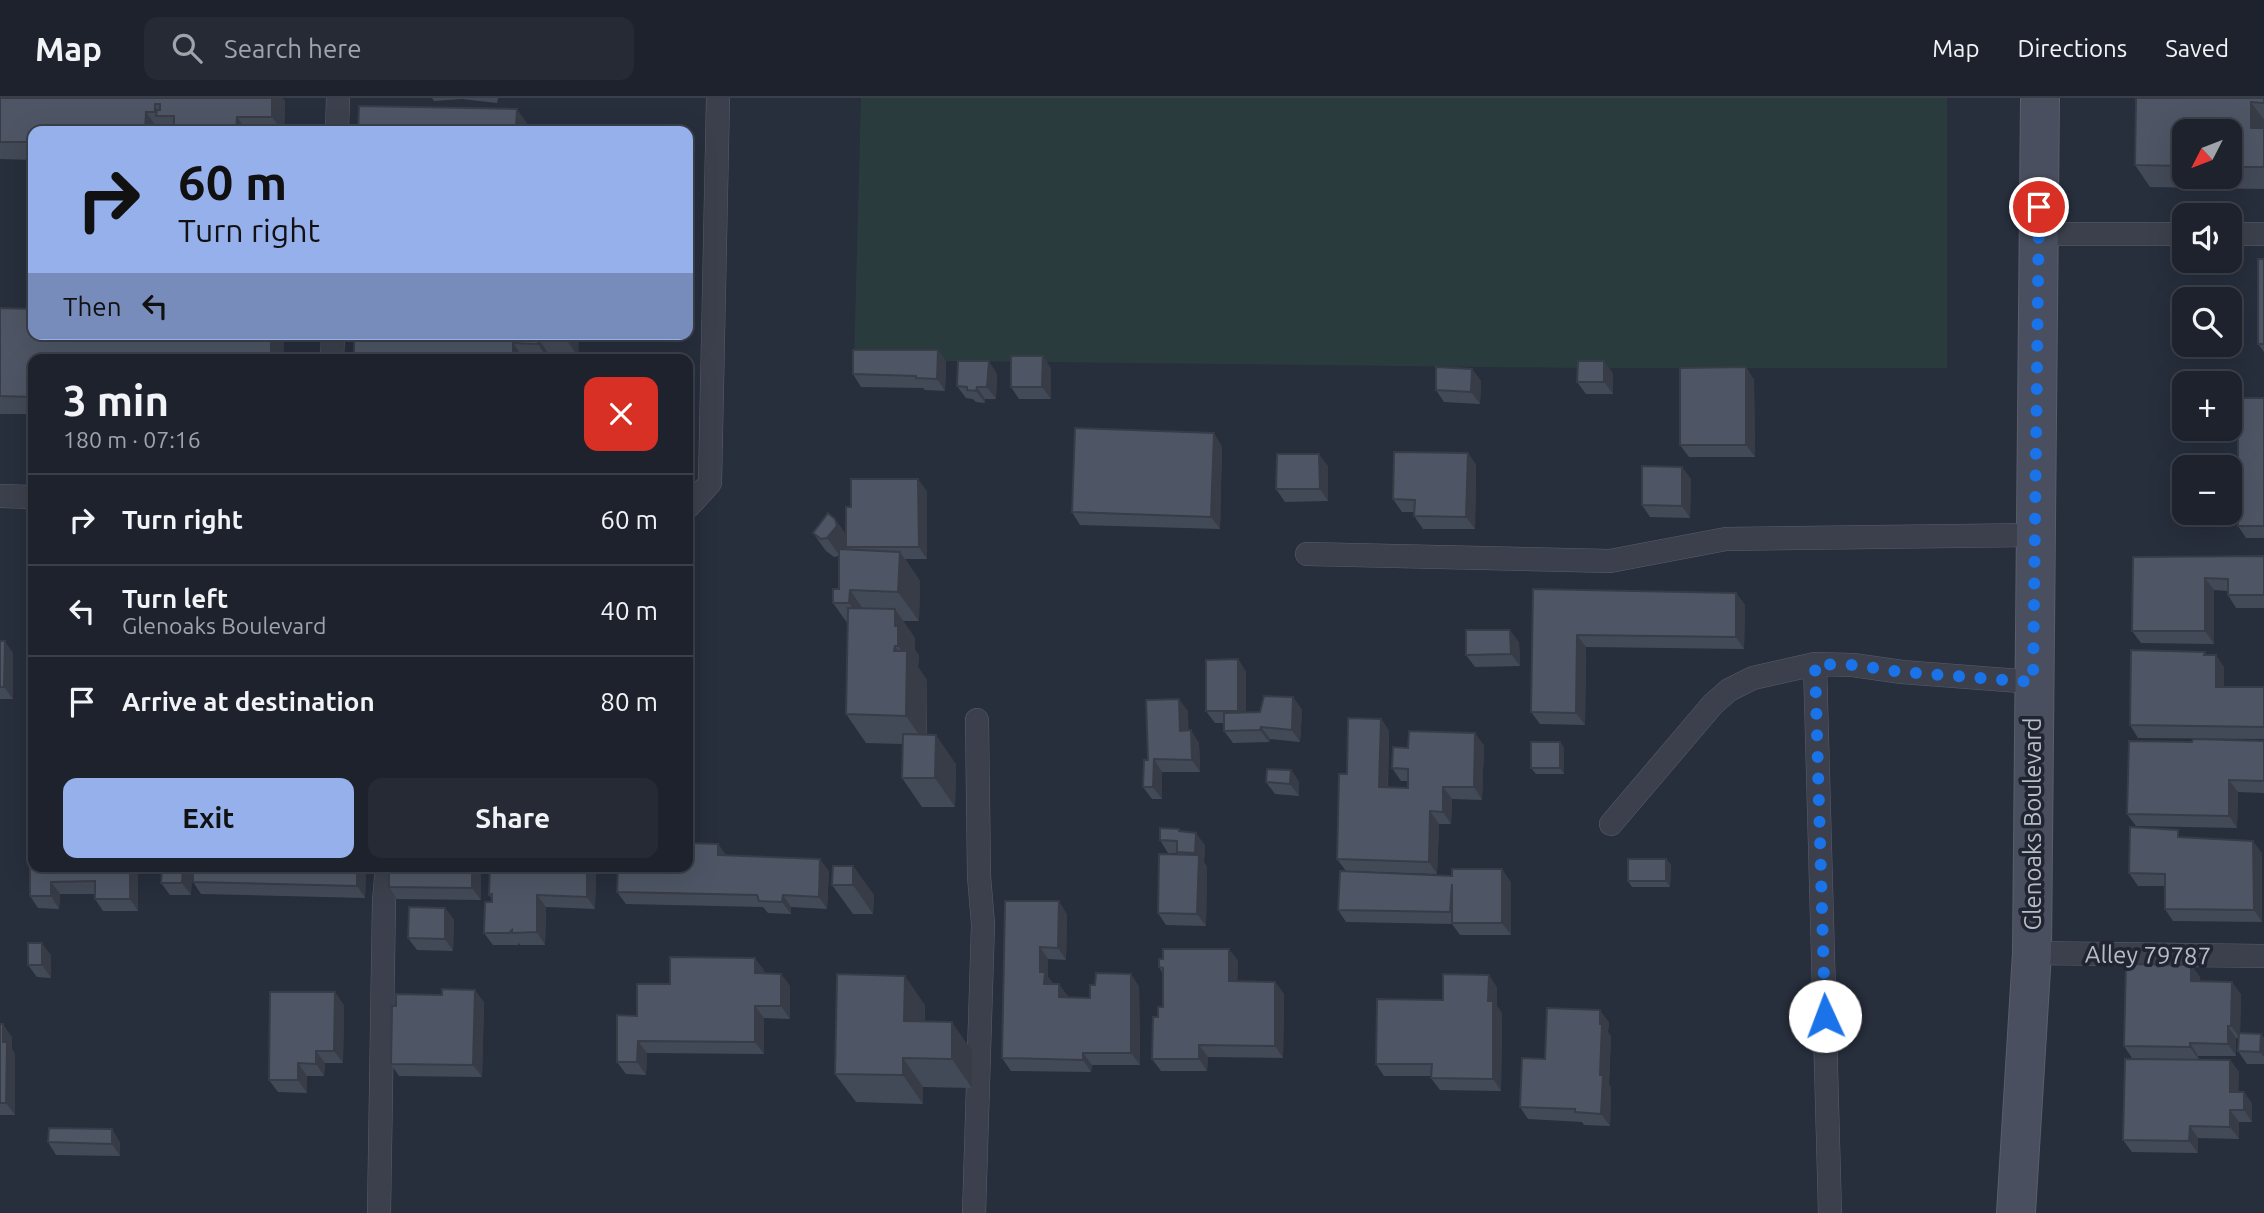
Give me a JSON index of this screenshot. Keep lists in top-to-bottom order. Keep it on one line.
{"streets":{"main road":["Glenoaks Boulevard"],"lane":["Alley 79787"]},"crossings":[["Glenoaks Boulevard","Alley 79787"]],"north":"bottom left","page":{"header":"Map","search":"Search here","nav":["Map","Directions","Saved"],"map_buttons":["+","−"],"turn":["60 m","Turn right"],"then":"Then","heading":["3 min","180 m · 07:16"],"list":[{"name":"Turn right","value":"60 m"},{"name":"Turn left","note":"Glenoaks Boulevard","value":"40 m"},{"name":"Arrive at destination","value":"80 m"}],"buttons":["Exit","Share"]}}
